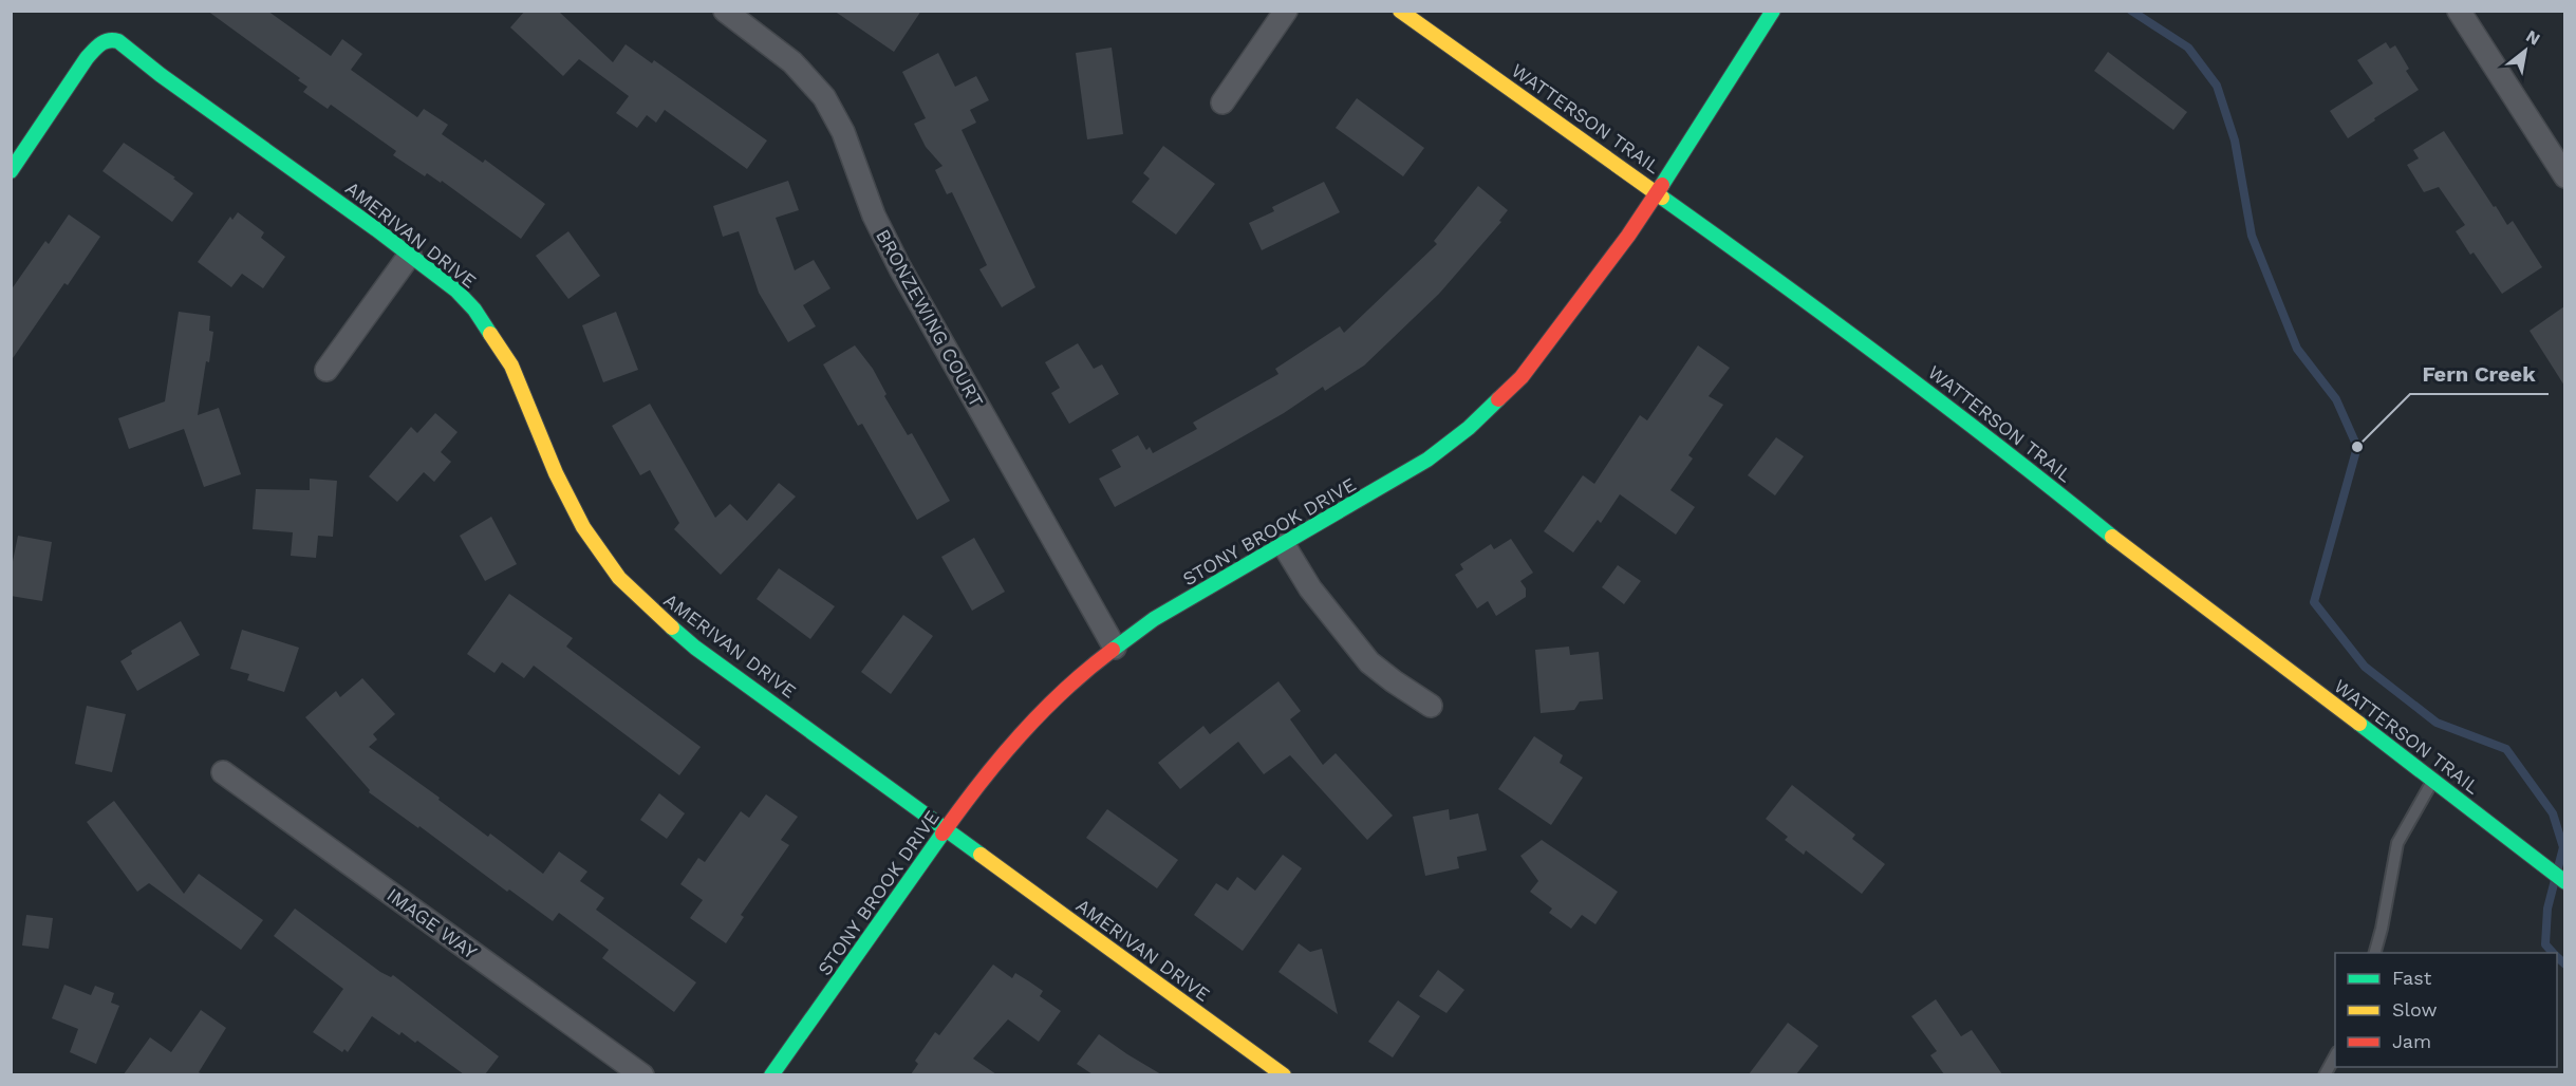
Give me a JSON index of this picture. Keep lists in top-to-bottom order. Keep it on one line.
{"streets":{"street":["WATTERSON TRAIL","AMERIVAN DRIVE","BRONZEWING COURT","STONY BROOK DRIVE","IMAGE WAY"]},"crossings":[["WATTERSON TRAIL","STONY BROOK DRIVE"],["AMERIVAN DRIVE","STONY BROOK DRIVE"],["BRONZEWING COURT","STONY BROOK DRIVE"]],"places":["Fern Creek"],"legend":["Fast","Slow","Jam"],"north":"top right"}
